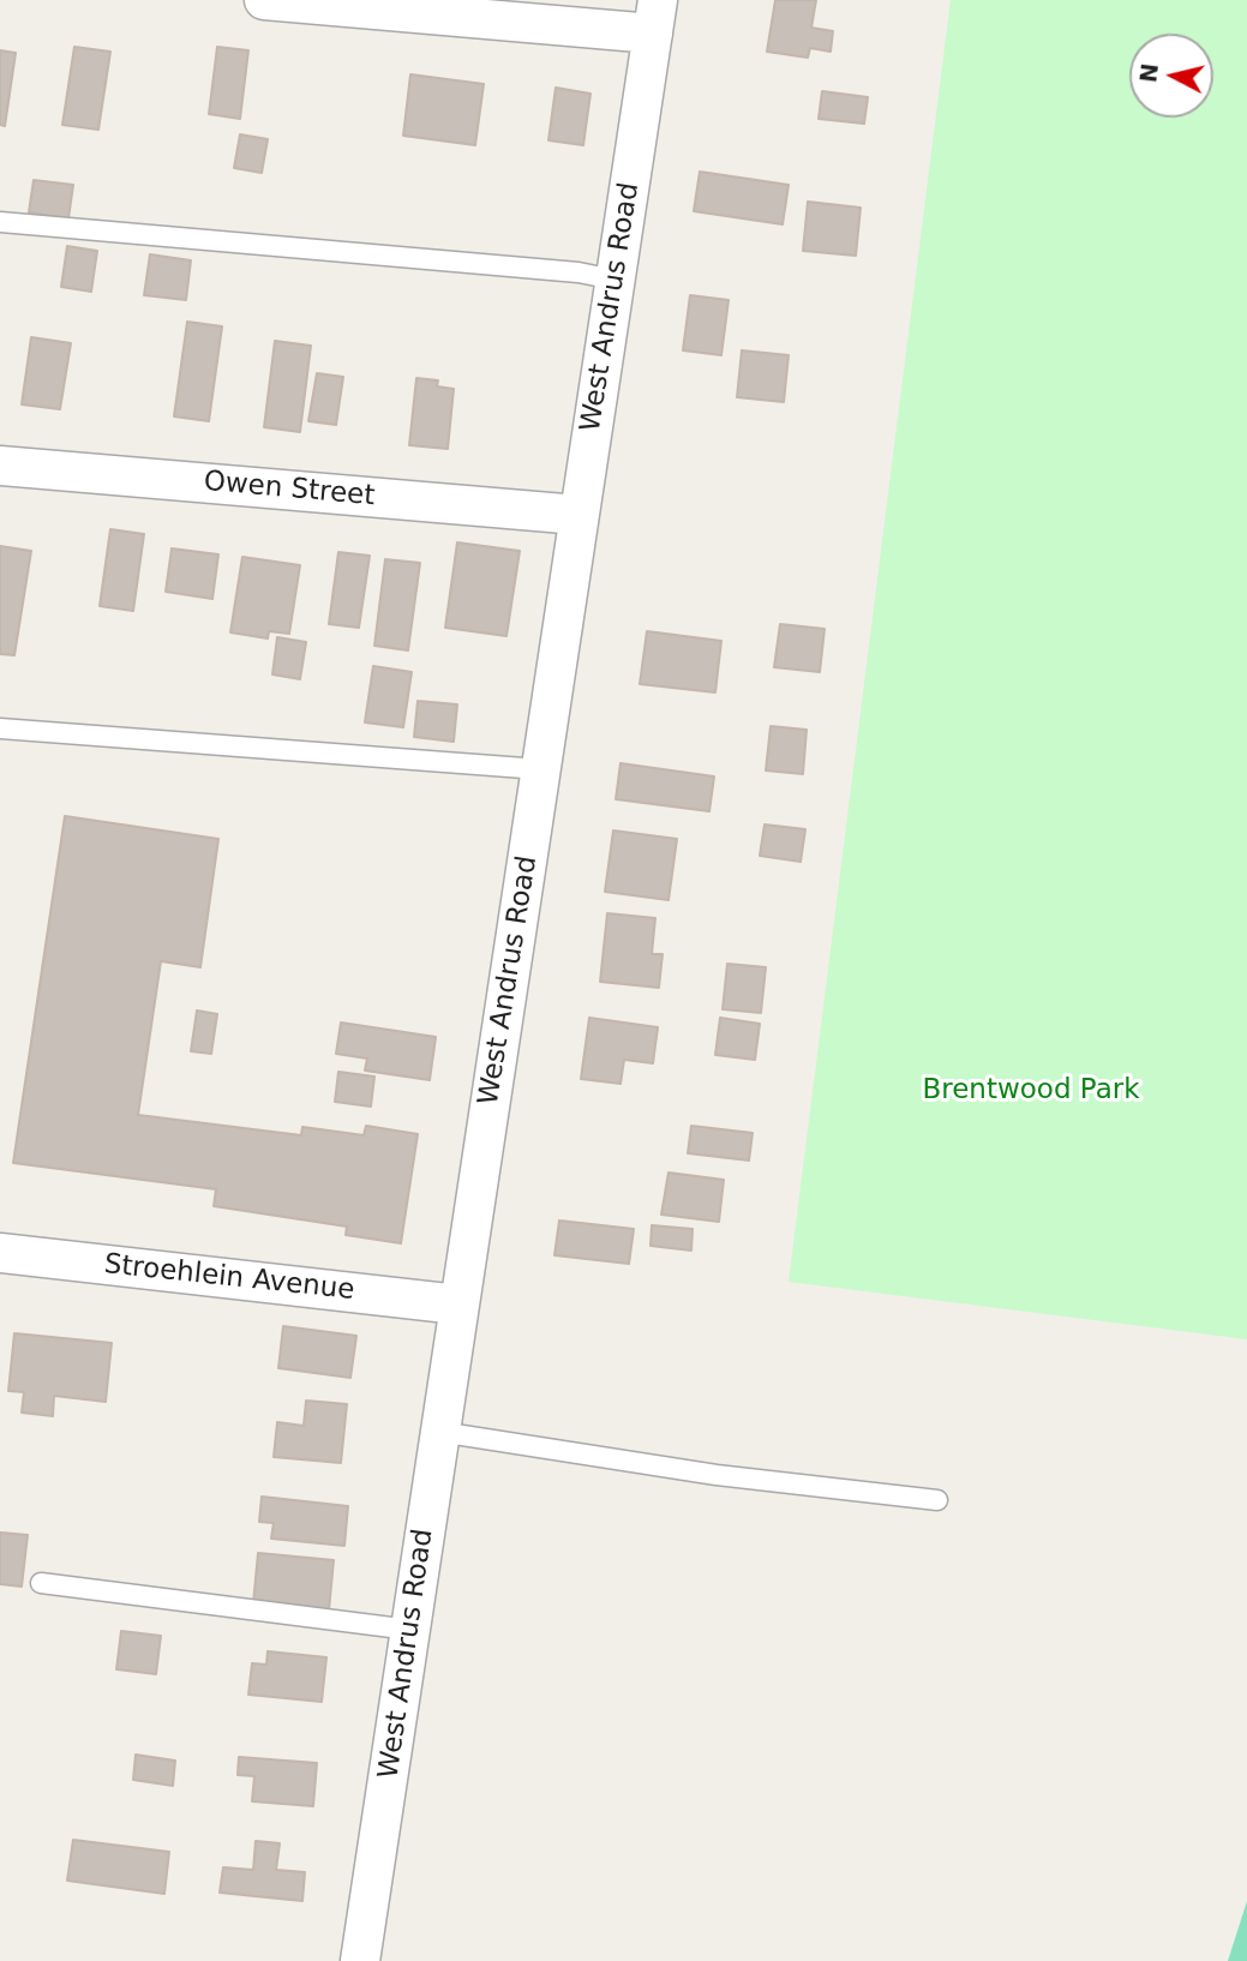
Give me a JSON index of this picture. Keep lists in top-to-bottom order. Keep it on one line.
{"streets":{"street":["West Andrus Road","Owen Street","Stroehlein Avenue"]},"crossings":[["West Andrus Road","Owen Street"],["West Andrus Road","Stroehlein Avenue"]],"parks":["Brentwood Park"],"north":"left"}
